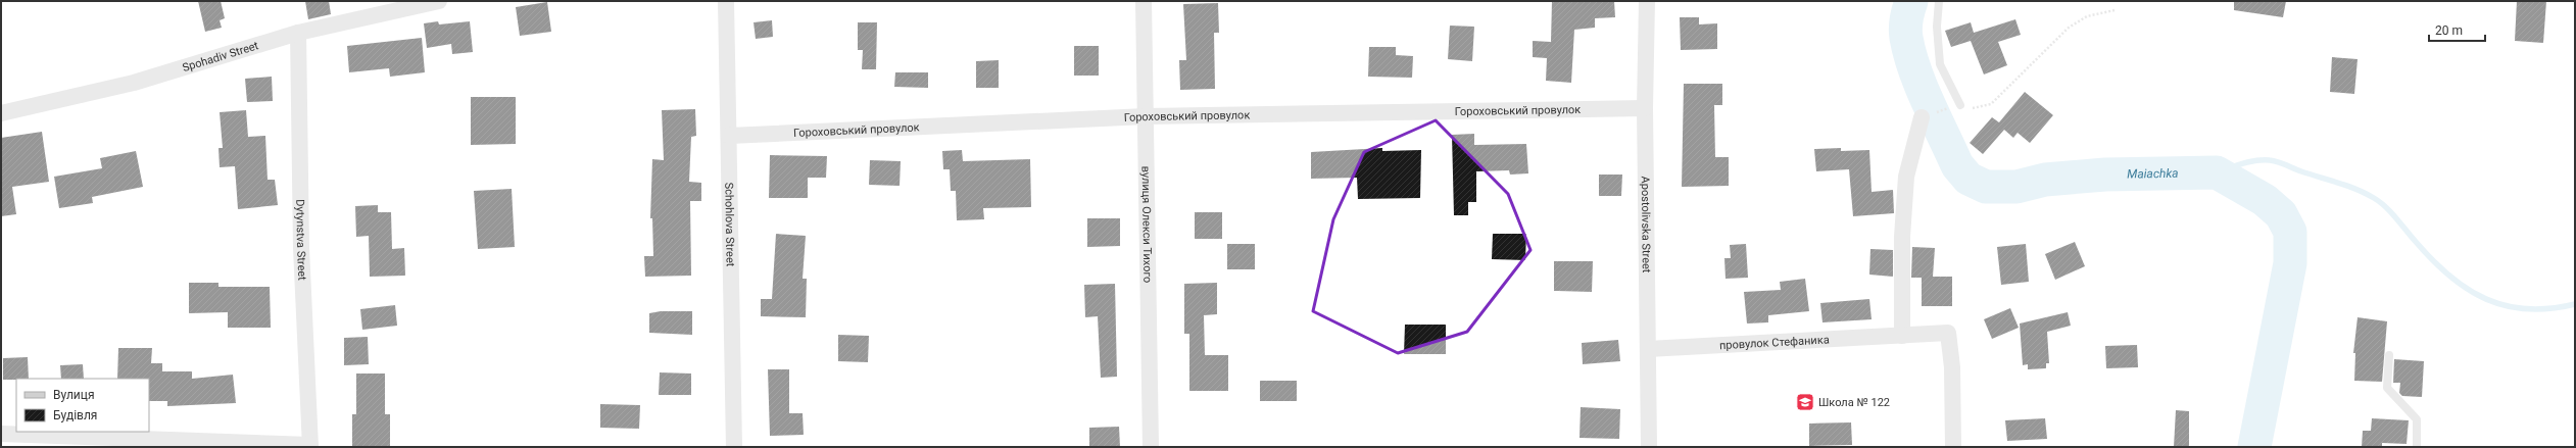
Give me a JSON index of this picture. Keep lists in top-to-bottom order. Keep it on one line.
{"streets":{"street":["Spohadiv Street","Гороховський провулок","Schohlova Street","Apostolivska Street","вулиця Олекси Тихого","Dytynstva Street","провулок Стефаника"]},"crossings":[["Spohadiv Street","Dytynstva Street"],["Гороховський провулок","Schohlova Street"],["Гороховський провулок","Apostolivska Street"],["Гороховський провулок","вулиця Олекси Тихого"],["Apostolivska Street","провулок Стефаника"]],"water":["Maiachka"],"places":{"school or university":["Школа № 122"]},"legend":["Вулиця","Будівля"],"scale_bar":"20 m"}
